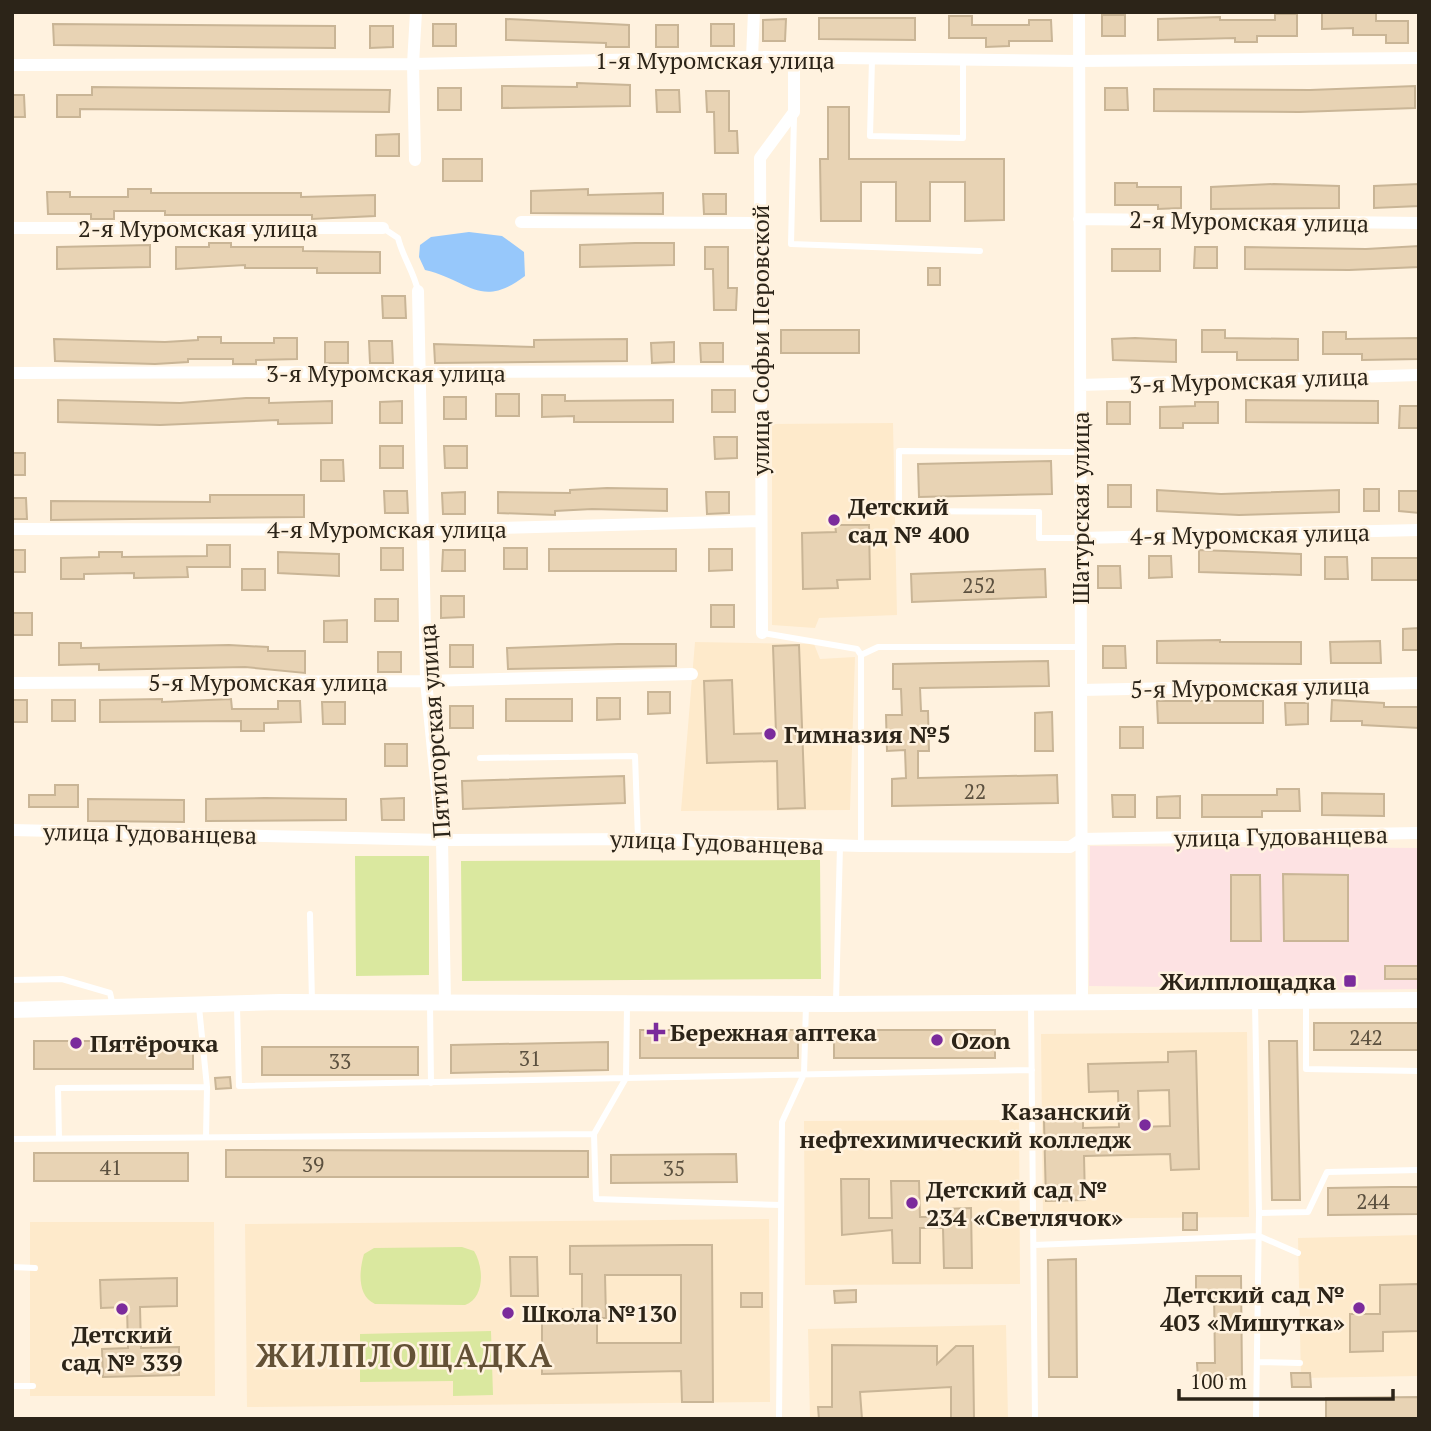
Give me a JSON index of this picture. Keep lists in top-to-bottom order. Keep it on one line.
{"streets":{"street":["1-я Муромская улица","2-я Муромская улица","улица Софьи Перовской","3-я Муромская улица","Шатурская улица","4-я Муромская улица","5-я Муромская улица","Пятигорская улица","улица Гудованцева"]},"crossings":[["1-я Муромская улица","Шатурская улица"],["2-я Муромская улица","Шатурская улица"],["улица Софьи Перовской","3-я Муромская улица"],["улица Софьи Перовской","4-я Муромская улица"],["3-я Муромская улица","Шатурская улица"],["3-я Муромская улица","Пятигорская улица"],["Шатурская улица","4-я Муромская улица"],["Шатурская улица","5-я Муромская улица"],["Шатурская улица","улица Гудованцева"],["4-я Муромская улица","Пятигорская улица"],["5-я Муромская улица","Пятигорская улица"],["Пятигорская улица","улица Гудованцева"]],"districts":["ЖИЛПЛОЩАДКА"],"places":{"other":["Детский сад № 400","Гимназия №5","Ozon","Пятёрочка","Казанский нефтехимический колледж","Детский сад № 234 «Светлячок»","Детский сад № 403 «Мишутка»","Детский сад № 339","Школа №130"],"transit":["Жилплощадка"],"health":["Бережная аптека"]},"house_numbers":["252","22","242","31","33","39","41","35","244"],"scale_bar":"100 m"}
